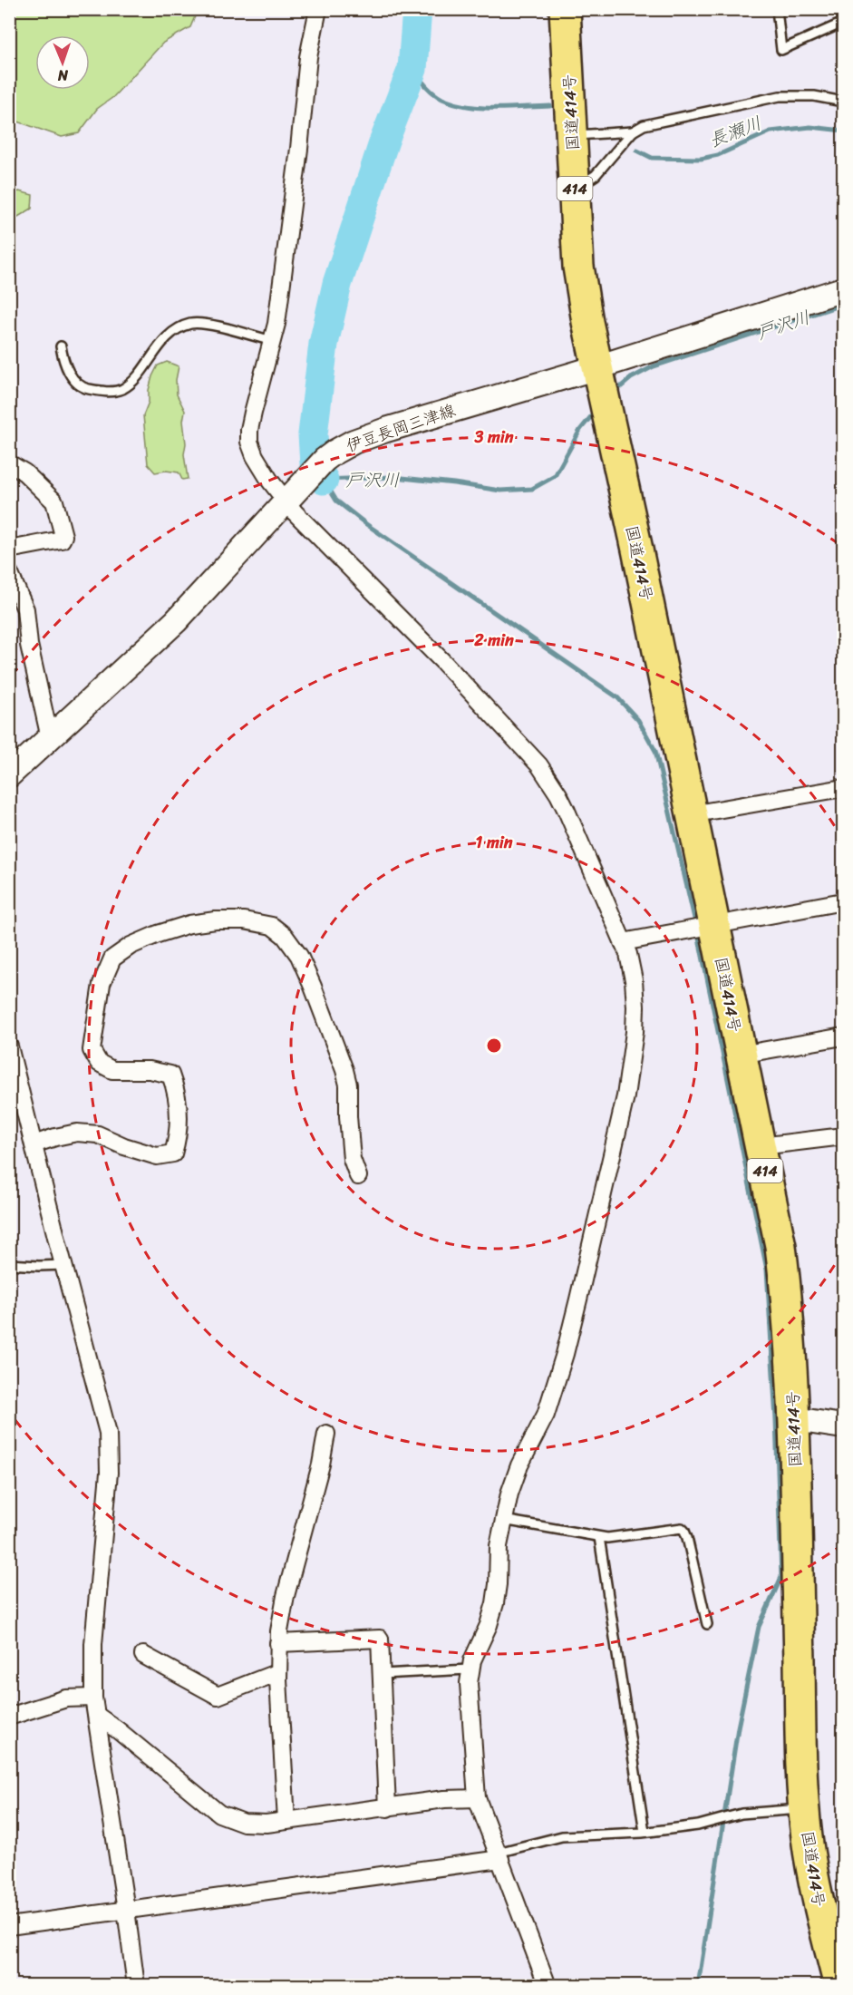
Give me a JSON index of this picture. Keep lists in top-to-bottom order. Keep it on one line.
{"streets":{"highway":["国道414号","414"],"main road":["伊豆長岡三津線"]},"crossings":[["国道414号","伊豆長岡三津線"]],"water":["長瀬川","戸沢川"],"north":"bottom","rings":["3 min","2 min","1 min"]}
